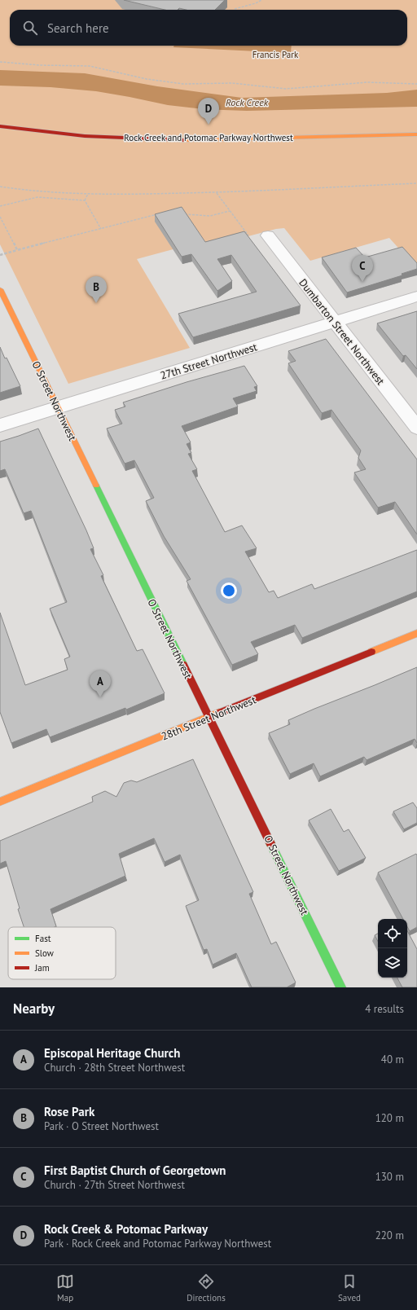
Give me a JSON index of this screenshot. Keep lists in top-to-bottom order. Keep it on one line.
{"streets":{"street":["Rock Creek and Potomac Parkway Northwest","Dumbarton Street Northwest","27th Street Northwest","O Street Northwest","28th Street Northwest"]},"crossings":[["Dumbarton Street Northwest","27th Street Northwest"],["27th Street Northwest","O Street Northwest"],["O Street Northwest","28th Street Northwest"]],"water":["Rock Creek"],"parks":["Francis Park"],"legend":["Fast","Slow","Jam"],"page":{"search":"Search here","pins":["D","C","B","A"],"heading":["Nearby","4 results"],"list":[{"mark":"A","name":"Episcopal Heritage Church","note":"Church · 28th Street Northwest","value":"40 m"},{"mark":"B","name":"Rose Park","note":"Park · O Street Northwest","value":"120 m"},{"mark":"C","name":"First Baptist Church of Georgetown","note":"Church · 27th Street Northwest","value":"130 m"},{"mark":"D","name":"Rock Creek & Potomac Parkway","note":"Park · Rock Creek and Potomac Parkway Northwest","value":"220 m"}],"nav":["Map","Directions","Saved"]}}
